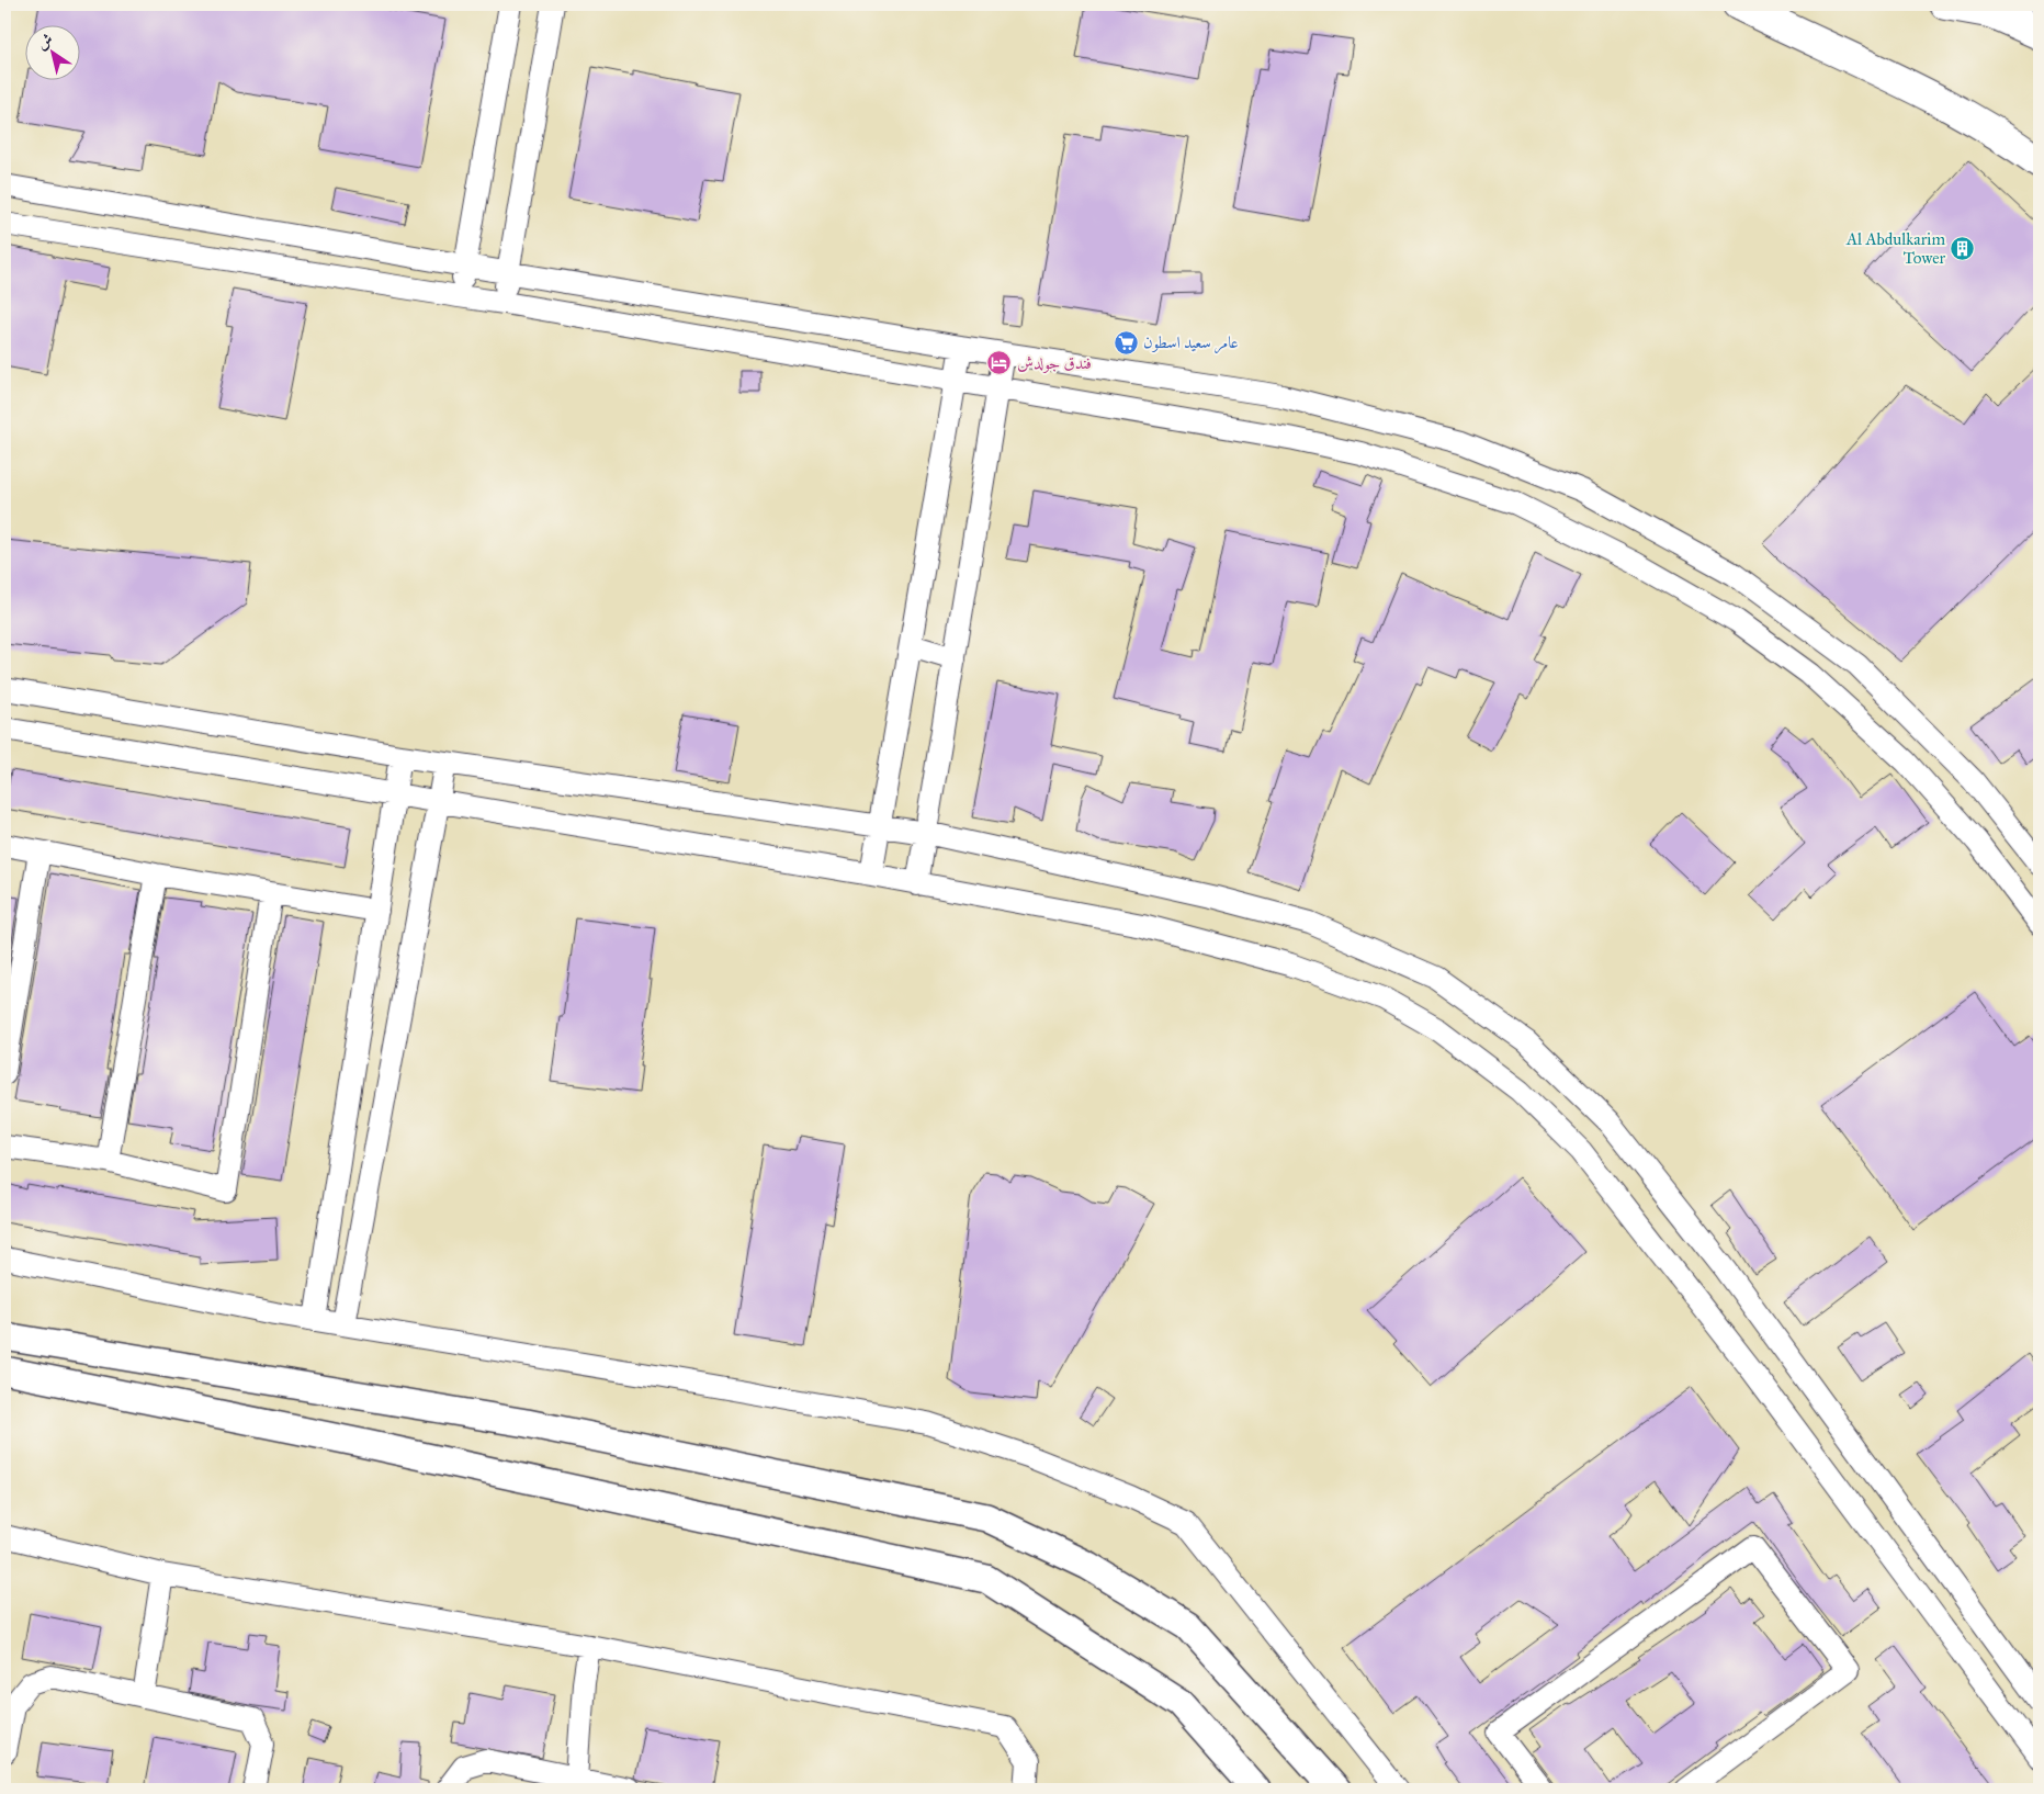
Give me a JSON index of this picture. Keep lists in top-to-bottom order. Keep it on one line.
{"places":{"building":["Al Abdulkarim Tower"],"supermarket":["عامر سعيد اسطون"],"hotel":["فندق جولدش"]},"north":"top left"}
